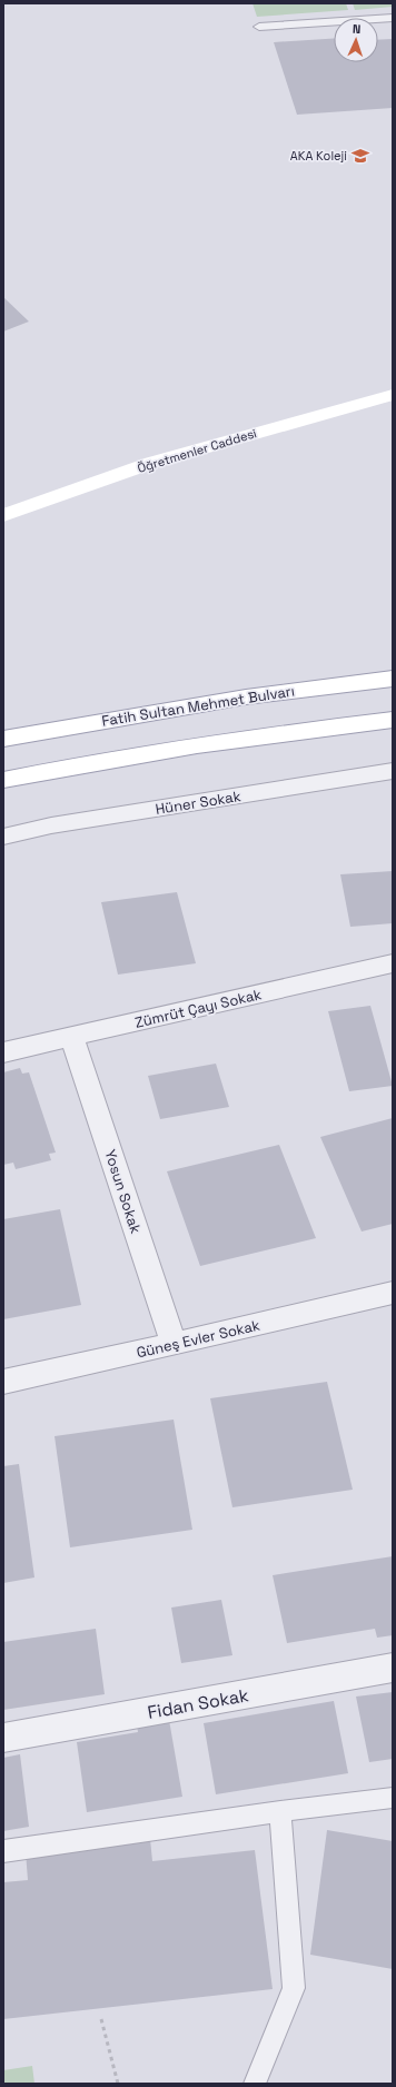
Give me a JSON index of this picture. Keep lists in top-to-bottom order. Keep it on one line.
{"streets":{"main road":["Öğretmenler Caddesi","Fatih Sultan Mehmet Bulvarı"],"street":["Hüner Sokak","Zümrüt Çayı Sokak","Yosun Sokak","Güneş Evler Sokak","Fidan Sokak"]},"crossings":[["Zümrüt Çayı Sokak","Yosun Sokak"],["Yosun Sokak","Güneş Evler Sokak"]],"places":{"school or university":["AKA Koleji"]},"north":"top"}
